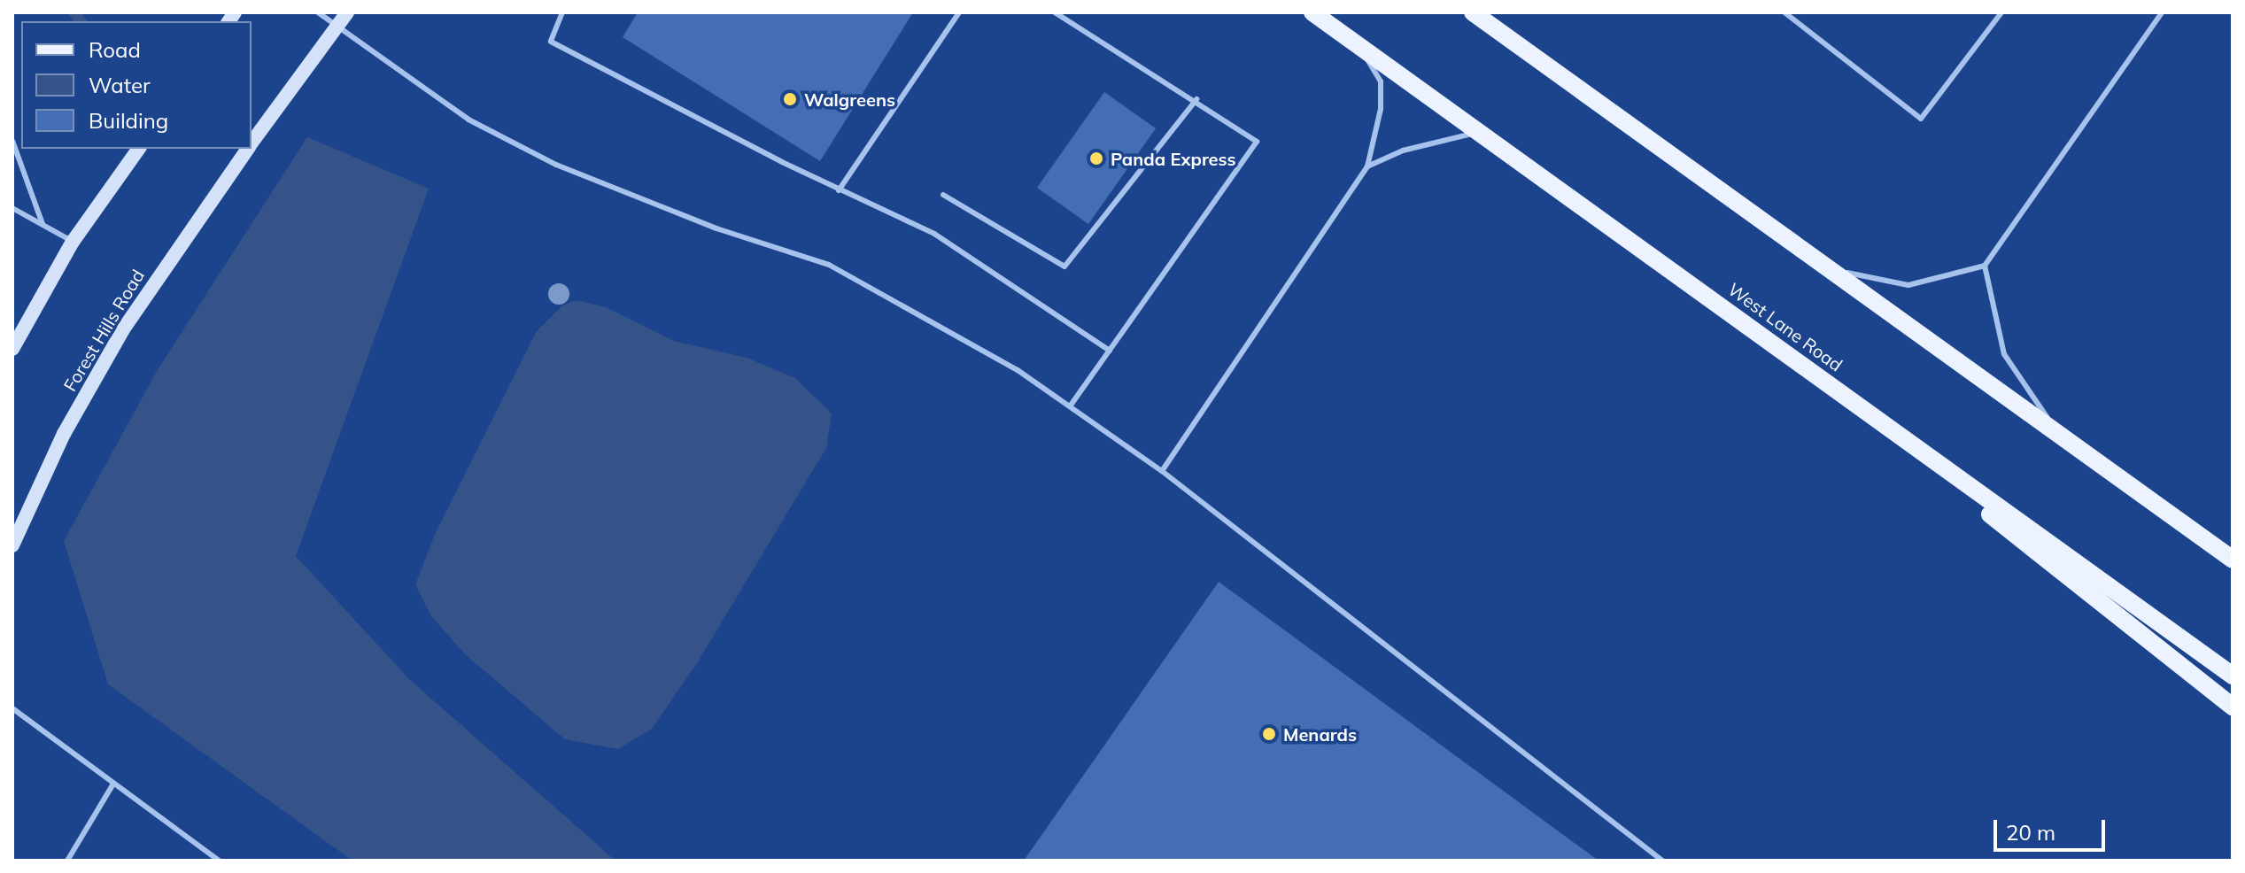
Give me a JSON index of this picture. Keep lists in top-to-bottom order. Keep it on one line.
{"streets":{"main road":["West Lane Road"],"street":["Forest Hills Road"]},"places":["Walgreens","Panda Express","Menards"],"legend":["Road","Water","Building"],"scale_bar":"20 m"}
